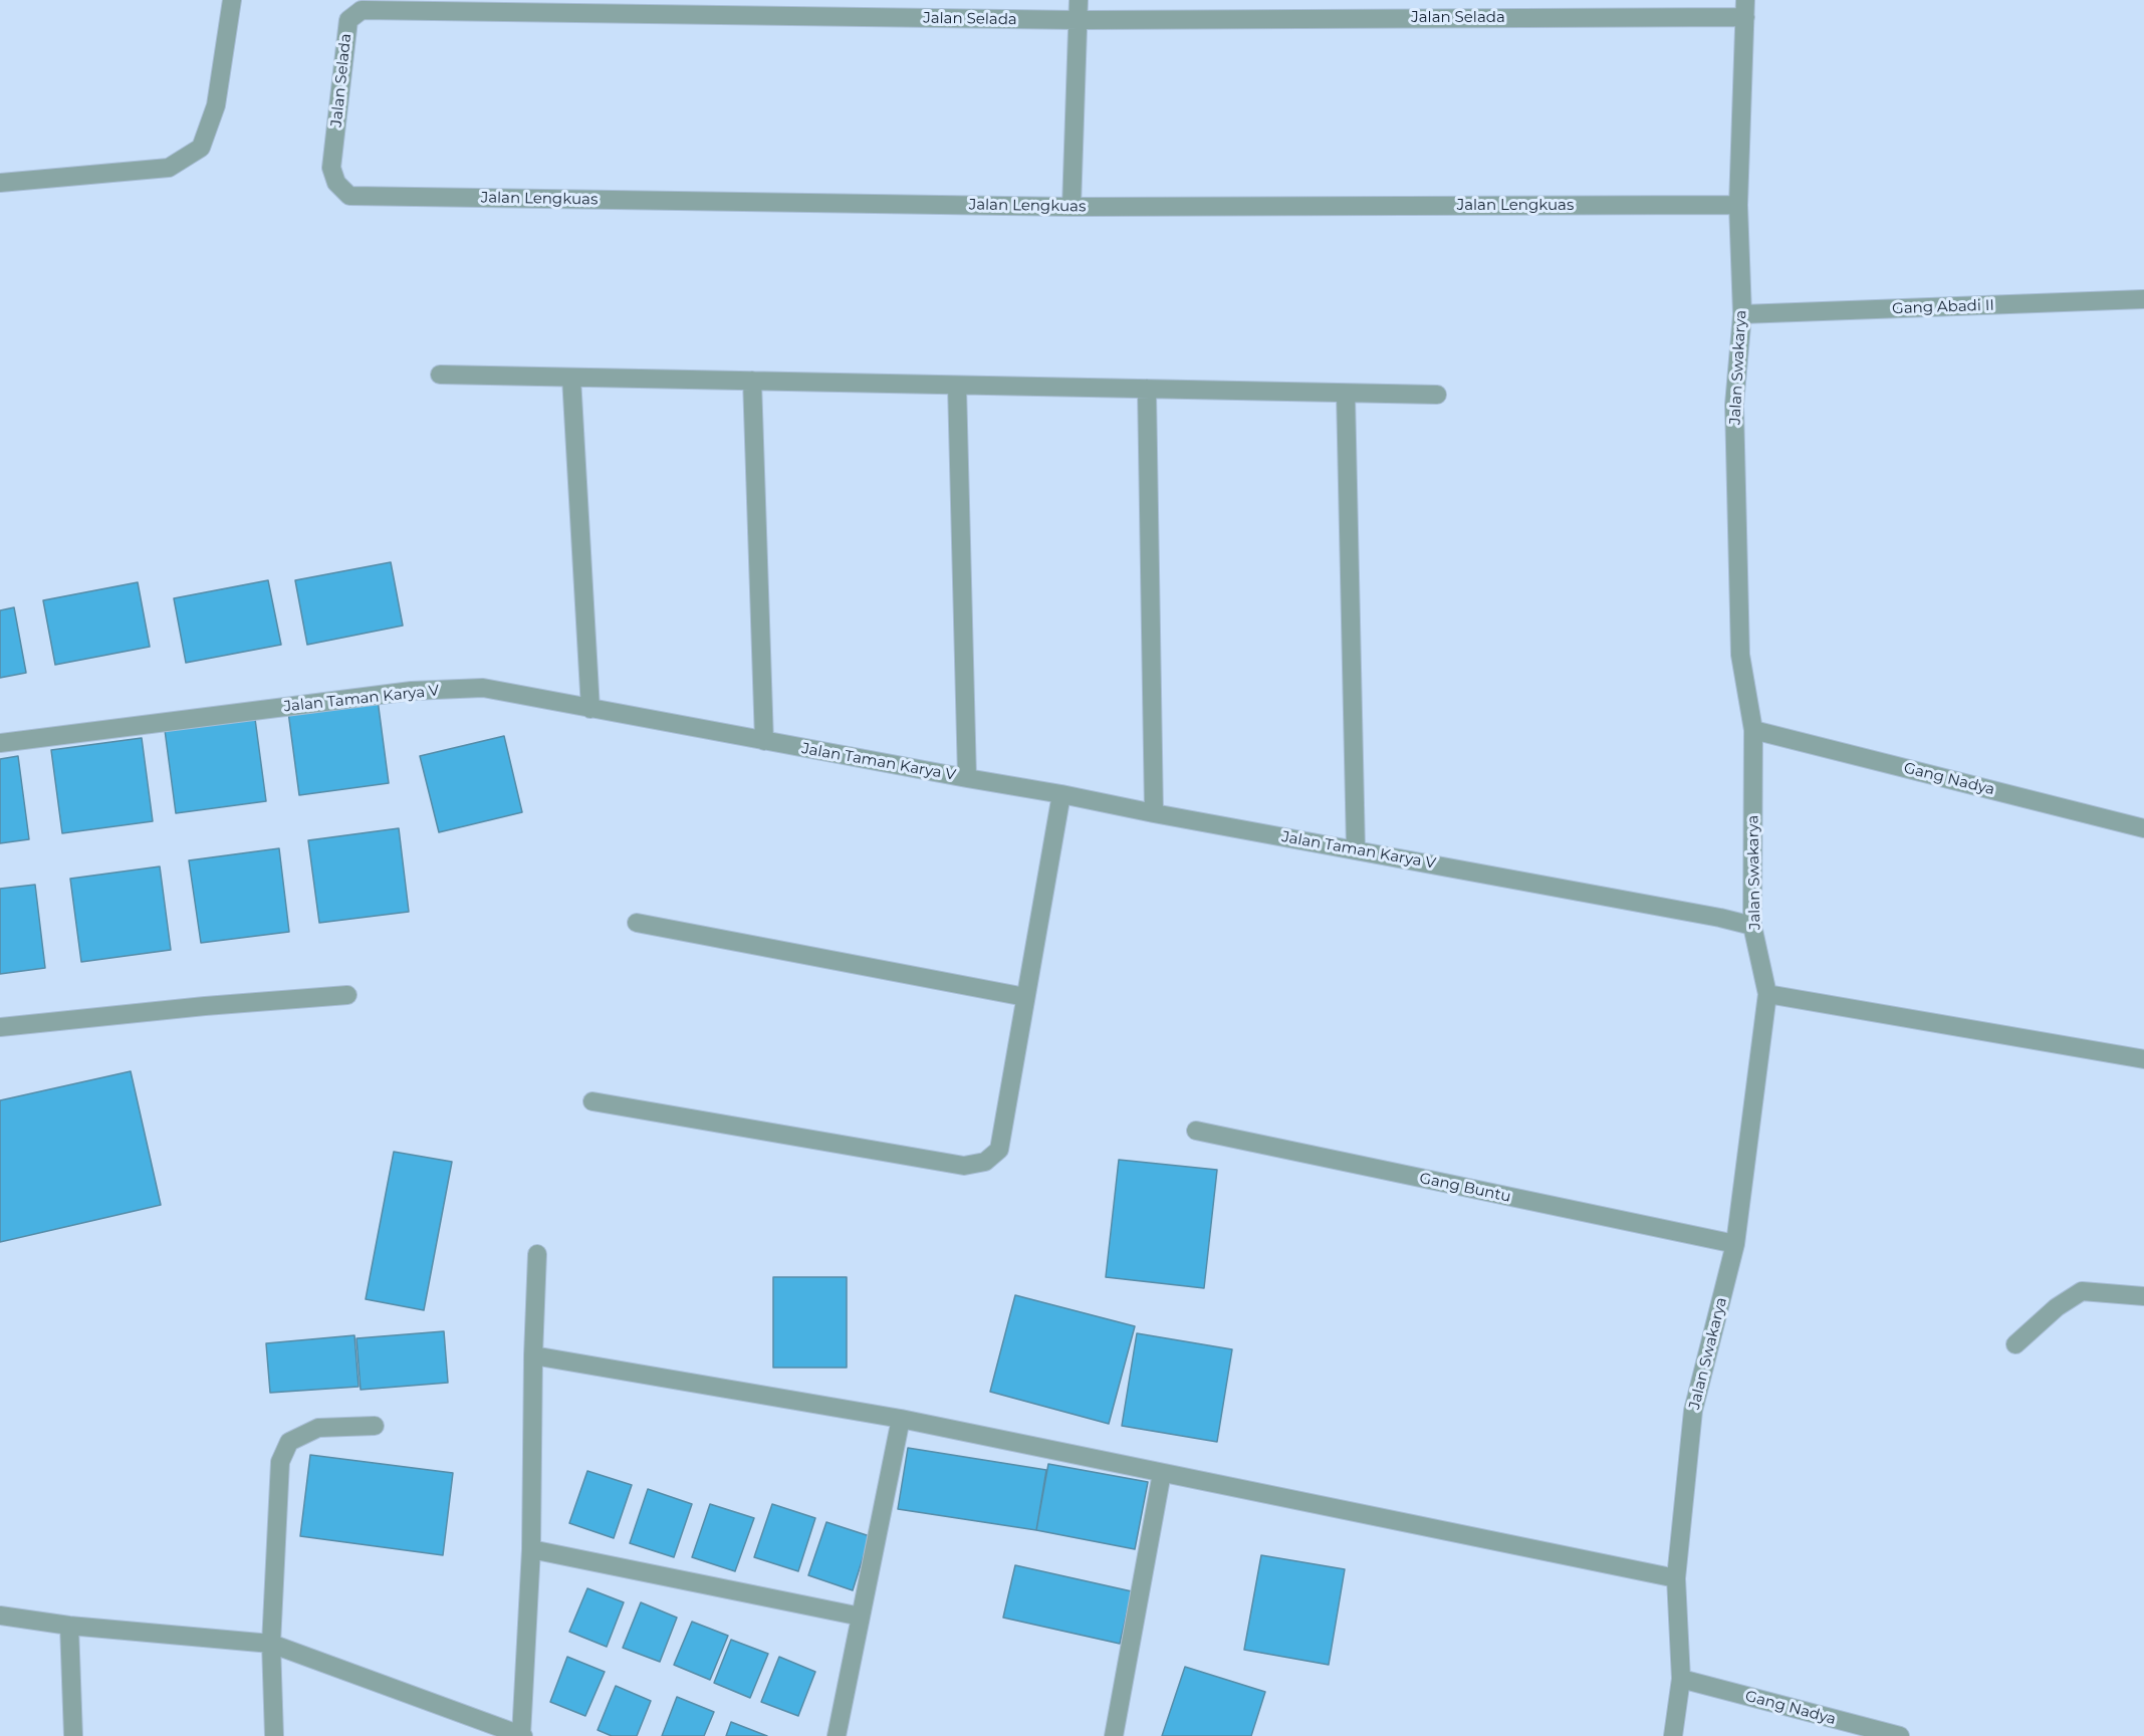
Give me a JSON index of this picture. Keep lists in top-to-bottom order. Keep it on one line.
{"streets":{"street":["Jalan Selada","Jalan Lengkuas","Gang Abadi II","Jalan Swakarya","Jalan Taman Karya V","Gang Nadya","Gang Buntu"]},"crossings":[["Jalan Selada","Jalan Lengkuas"],["Jalan Selada","Jalan Swakarya"],["Jalan Lengkuas","Jalan Swakarya"],["Gang Abadi II","Jalan Swakarya"],["Jalan Swakarya","Jalan Taman Karya V"],["Jalan Swakarya","Gang Nadya"],["Jalan Swakarya","Gang Buntu"]]}
